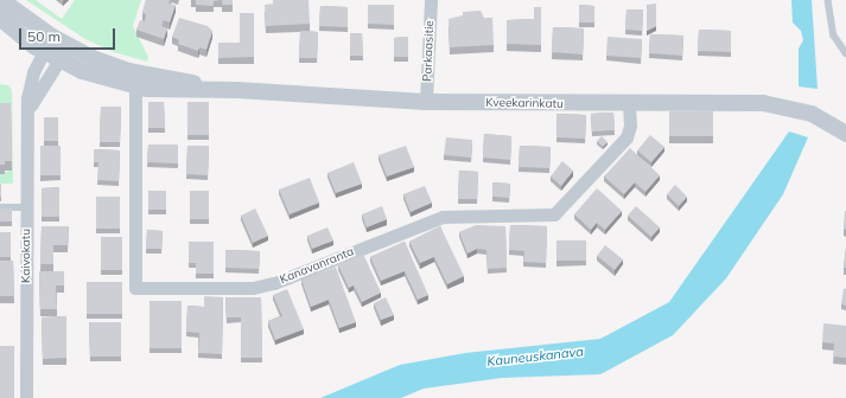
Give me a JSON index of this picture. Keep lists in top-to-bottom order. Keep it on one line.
{"streets":{"street":["Parkaasitie","Kveekarinkatu","Kaivokatu","Kanavanranta"]},"crossings":[["Parkaasitie","Kveekarinkatu"],["Kveekarinkatu","Kaivokatu"],["Kveekarinkatu","Kanavanranta"]],"water":["Kauneuskanava"],"scale_bar":"50 m"}
